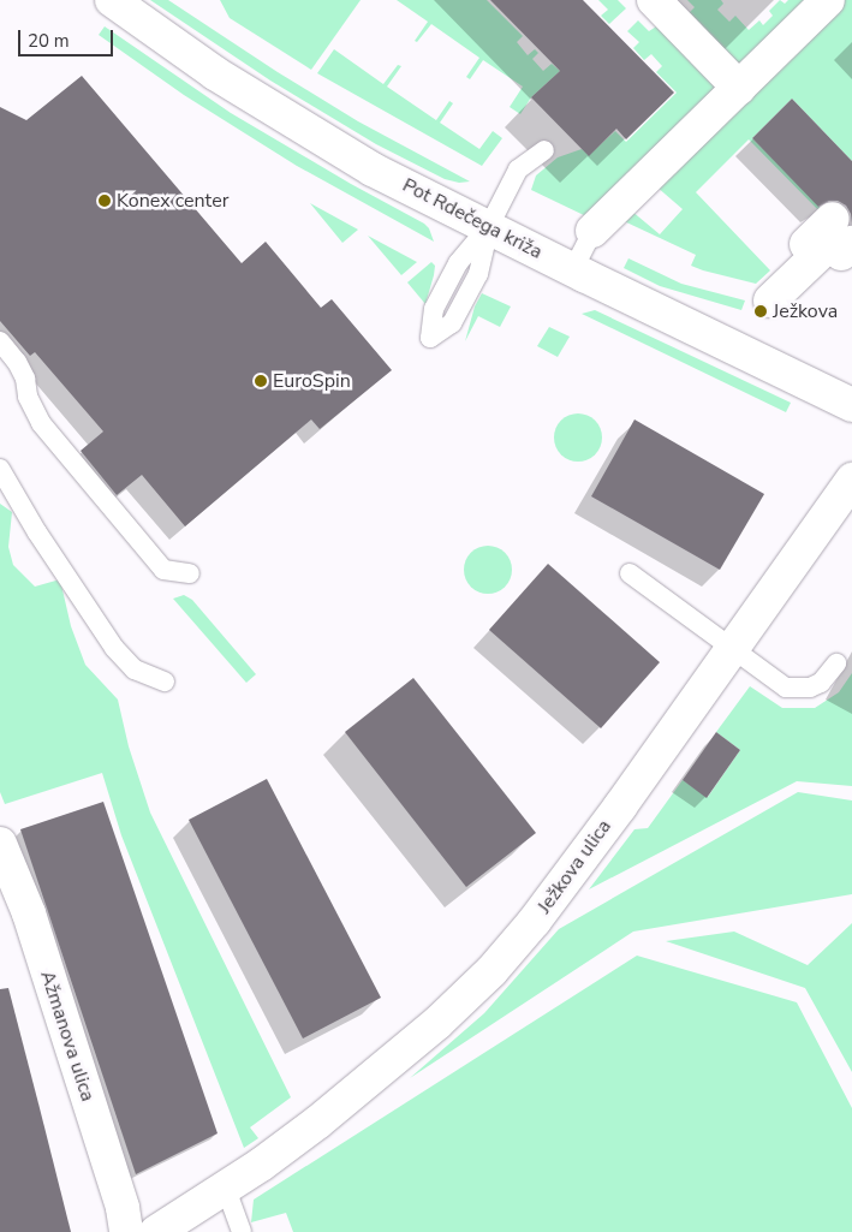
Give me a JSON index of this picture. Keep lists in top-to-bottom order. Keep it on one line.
{"streets":{"street":["Pot Rdečega križa","Ježkova ulica","Ažmanova ulica"]},"places":["Konex center","Ježkova","EuroSpin"],"scale_bar":"20 m"}
